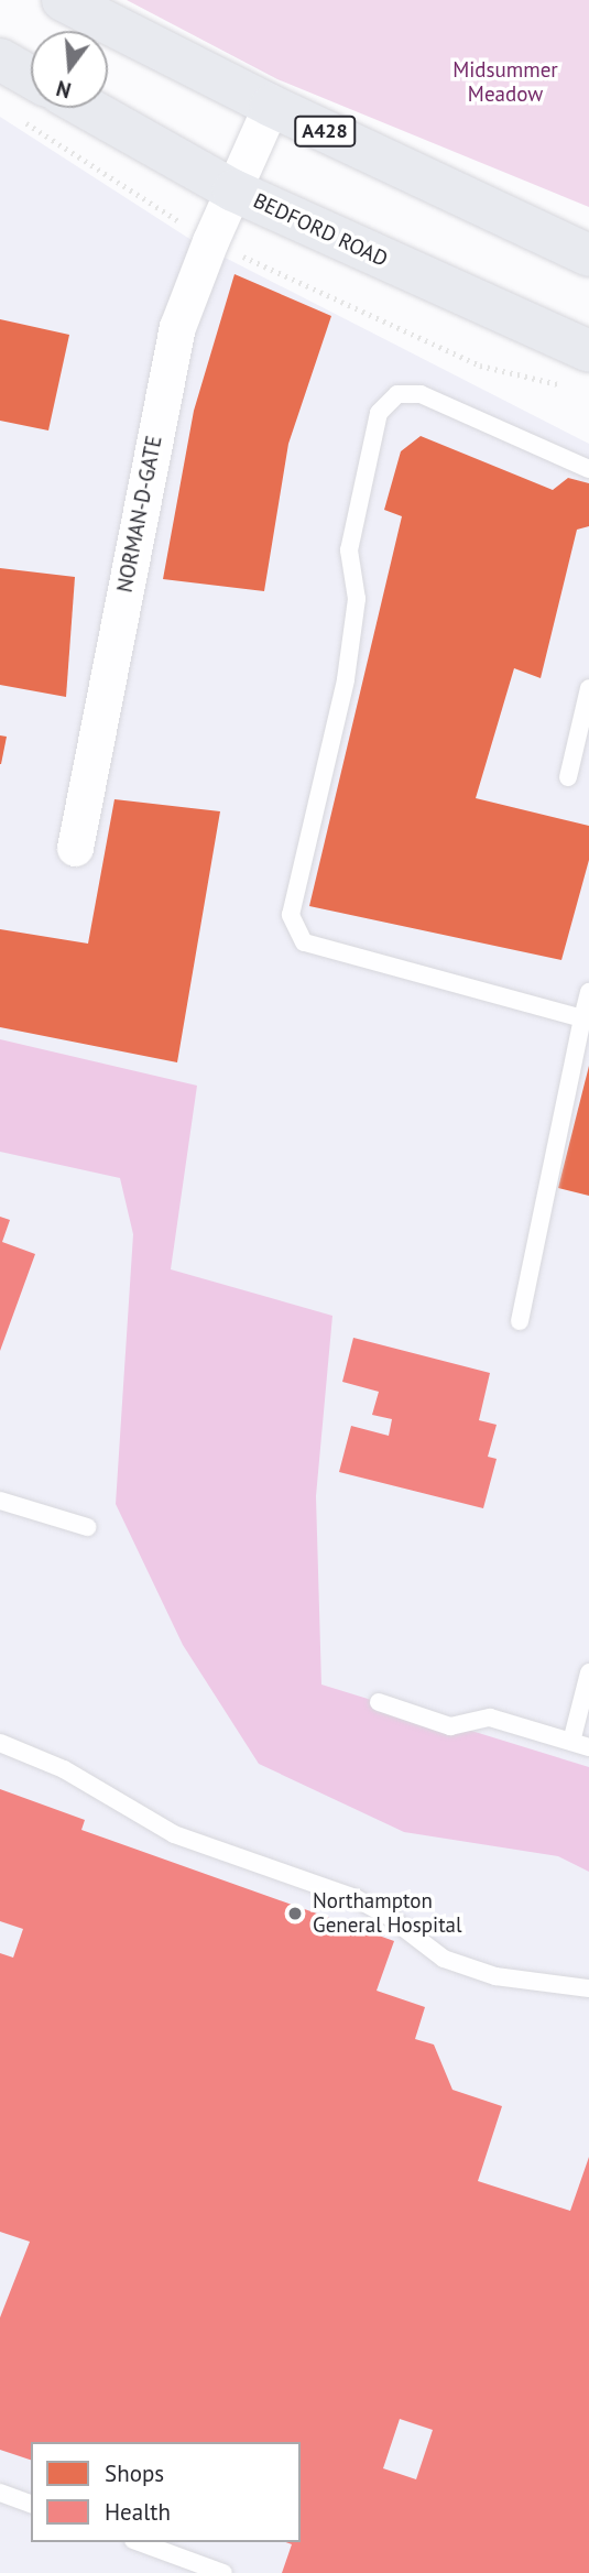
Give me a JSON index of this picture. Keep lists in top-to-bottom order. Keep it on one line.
{"streets":{"main road":["A428","BEDFORD ROAD"],"street":["NORMAN-D-GATE"]},"crossings":[["A428","NORMAN-D-GATE"],["BEDFORD ROAD","NORMAN-D-GATE"]],"parks":["Midsummer Meadow"],"places":["Northampton General Hospital"],"legend":["Shops","Health"],"north":"bottom"}
